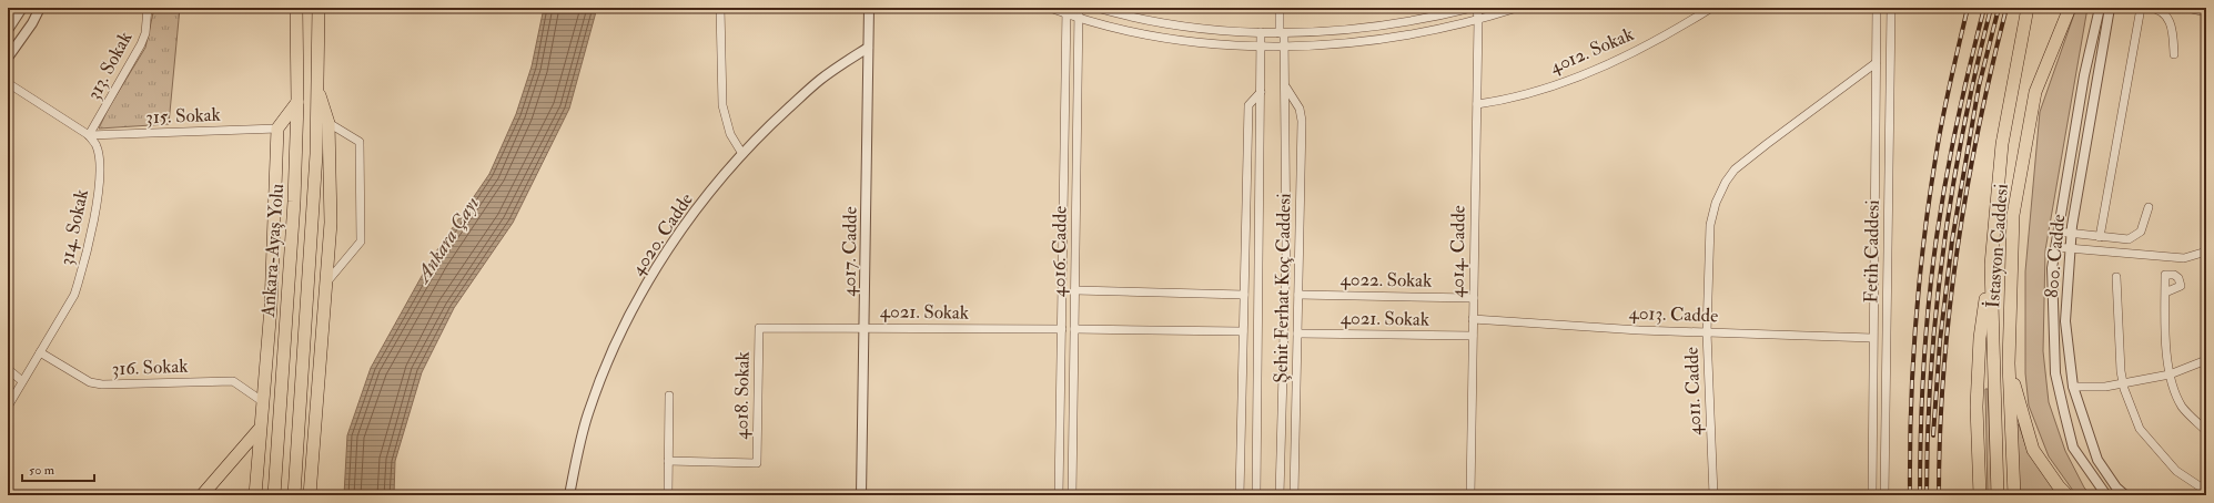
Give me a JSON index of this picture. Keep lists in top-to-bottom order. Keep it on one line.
{"streets":{"main road":["İstasyon Caddesi","Ankara-Ayaş Yolu"],"street":["4012. Sokak","313. Sokak","315. Sokak","314. Sokak","4020. Cadde","4017. Cadde","4016. Cadde","4014. Cadde","Fetih Caddesi","800. Cadde","4022. Sokak","Şehit Ferhat Koç Caddesi","4021. Sokak","4013. Cadde","316. Sokak","4011. Cadde","4018. Sokak"]},"crossings":[["4012. Sokak","4014. Cadde"],["313. Sokak","315. Sokak"],["313. Sokak","314. Sokak"],["315. Sokak","314. Sokak"],["314. Sokak","316. Sokak"],["4020. Cadde","4017. Cadde"],["4017. Cadde","4021. Sokak"],["4016. Cadde","4021. Sokak"],["4014. Cadde","4022. Sokak"],["4014. Cadde","4021. Sokak"],["4014. Cadde","4013. Cadde"],["Fetih Caddesi","4013. Cadde"],["Fetih Caddesi","4011. Cadde"],["4022. Sokak","Şehit Ferhat Koç Caddesi"],["Şehit Ferhat Koç Caddesi","4021. Sokak"],["4021. Sokak","4018. Sokak"],["4013. Cadde","4011. Cadde"]],"water":["Ankara Çayı"],"scale_bar":"50 m"}
